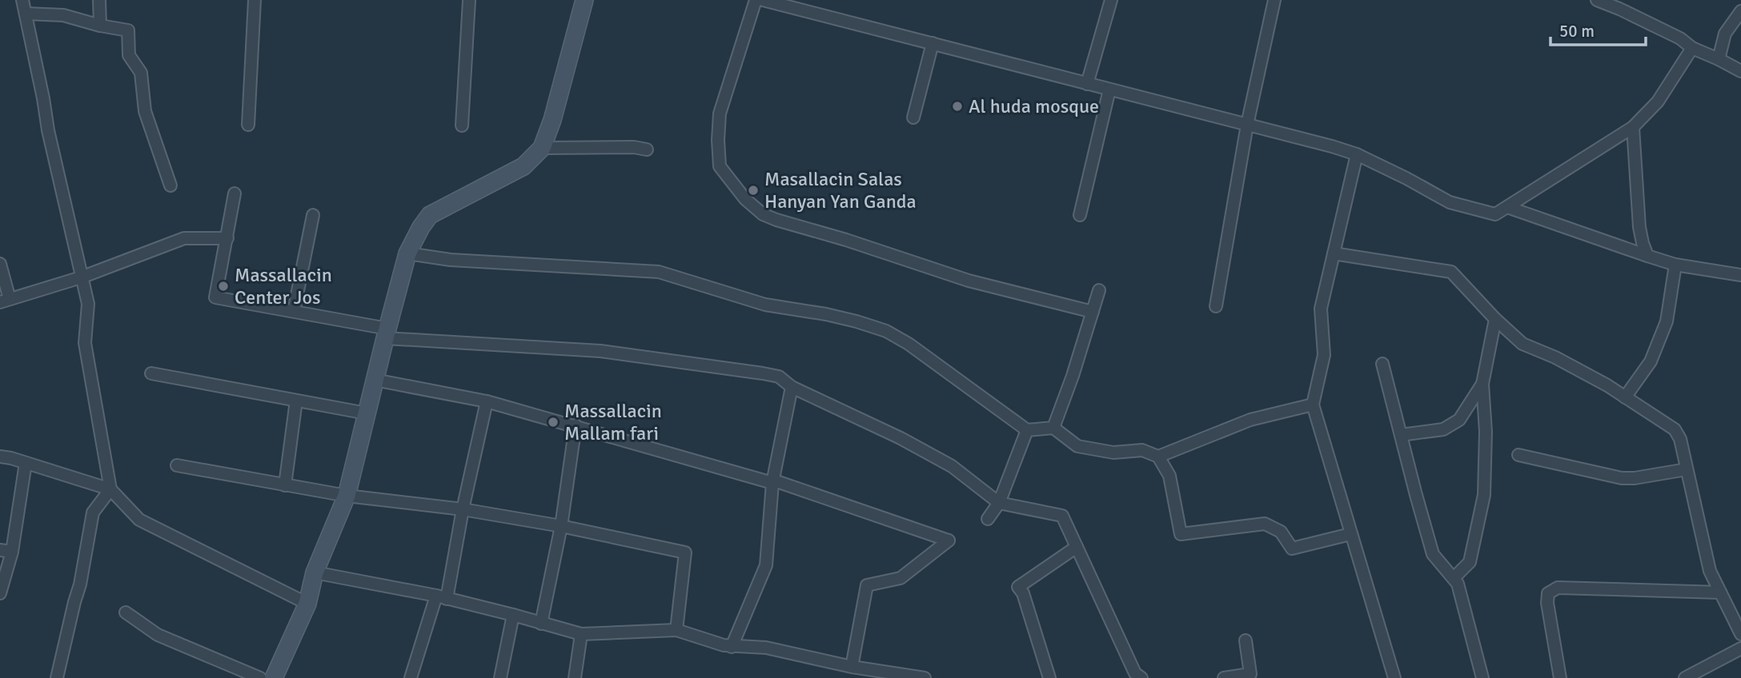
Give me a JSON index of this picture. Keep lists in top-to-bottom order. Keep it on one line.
{"places":["Al huda mosque","Masallacin Salas Hanyan Yan Ganda","Massallacin Center Jos","Massallacin Mallam fari"],"scale_bar":"50 m"}
